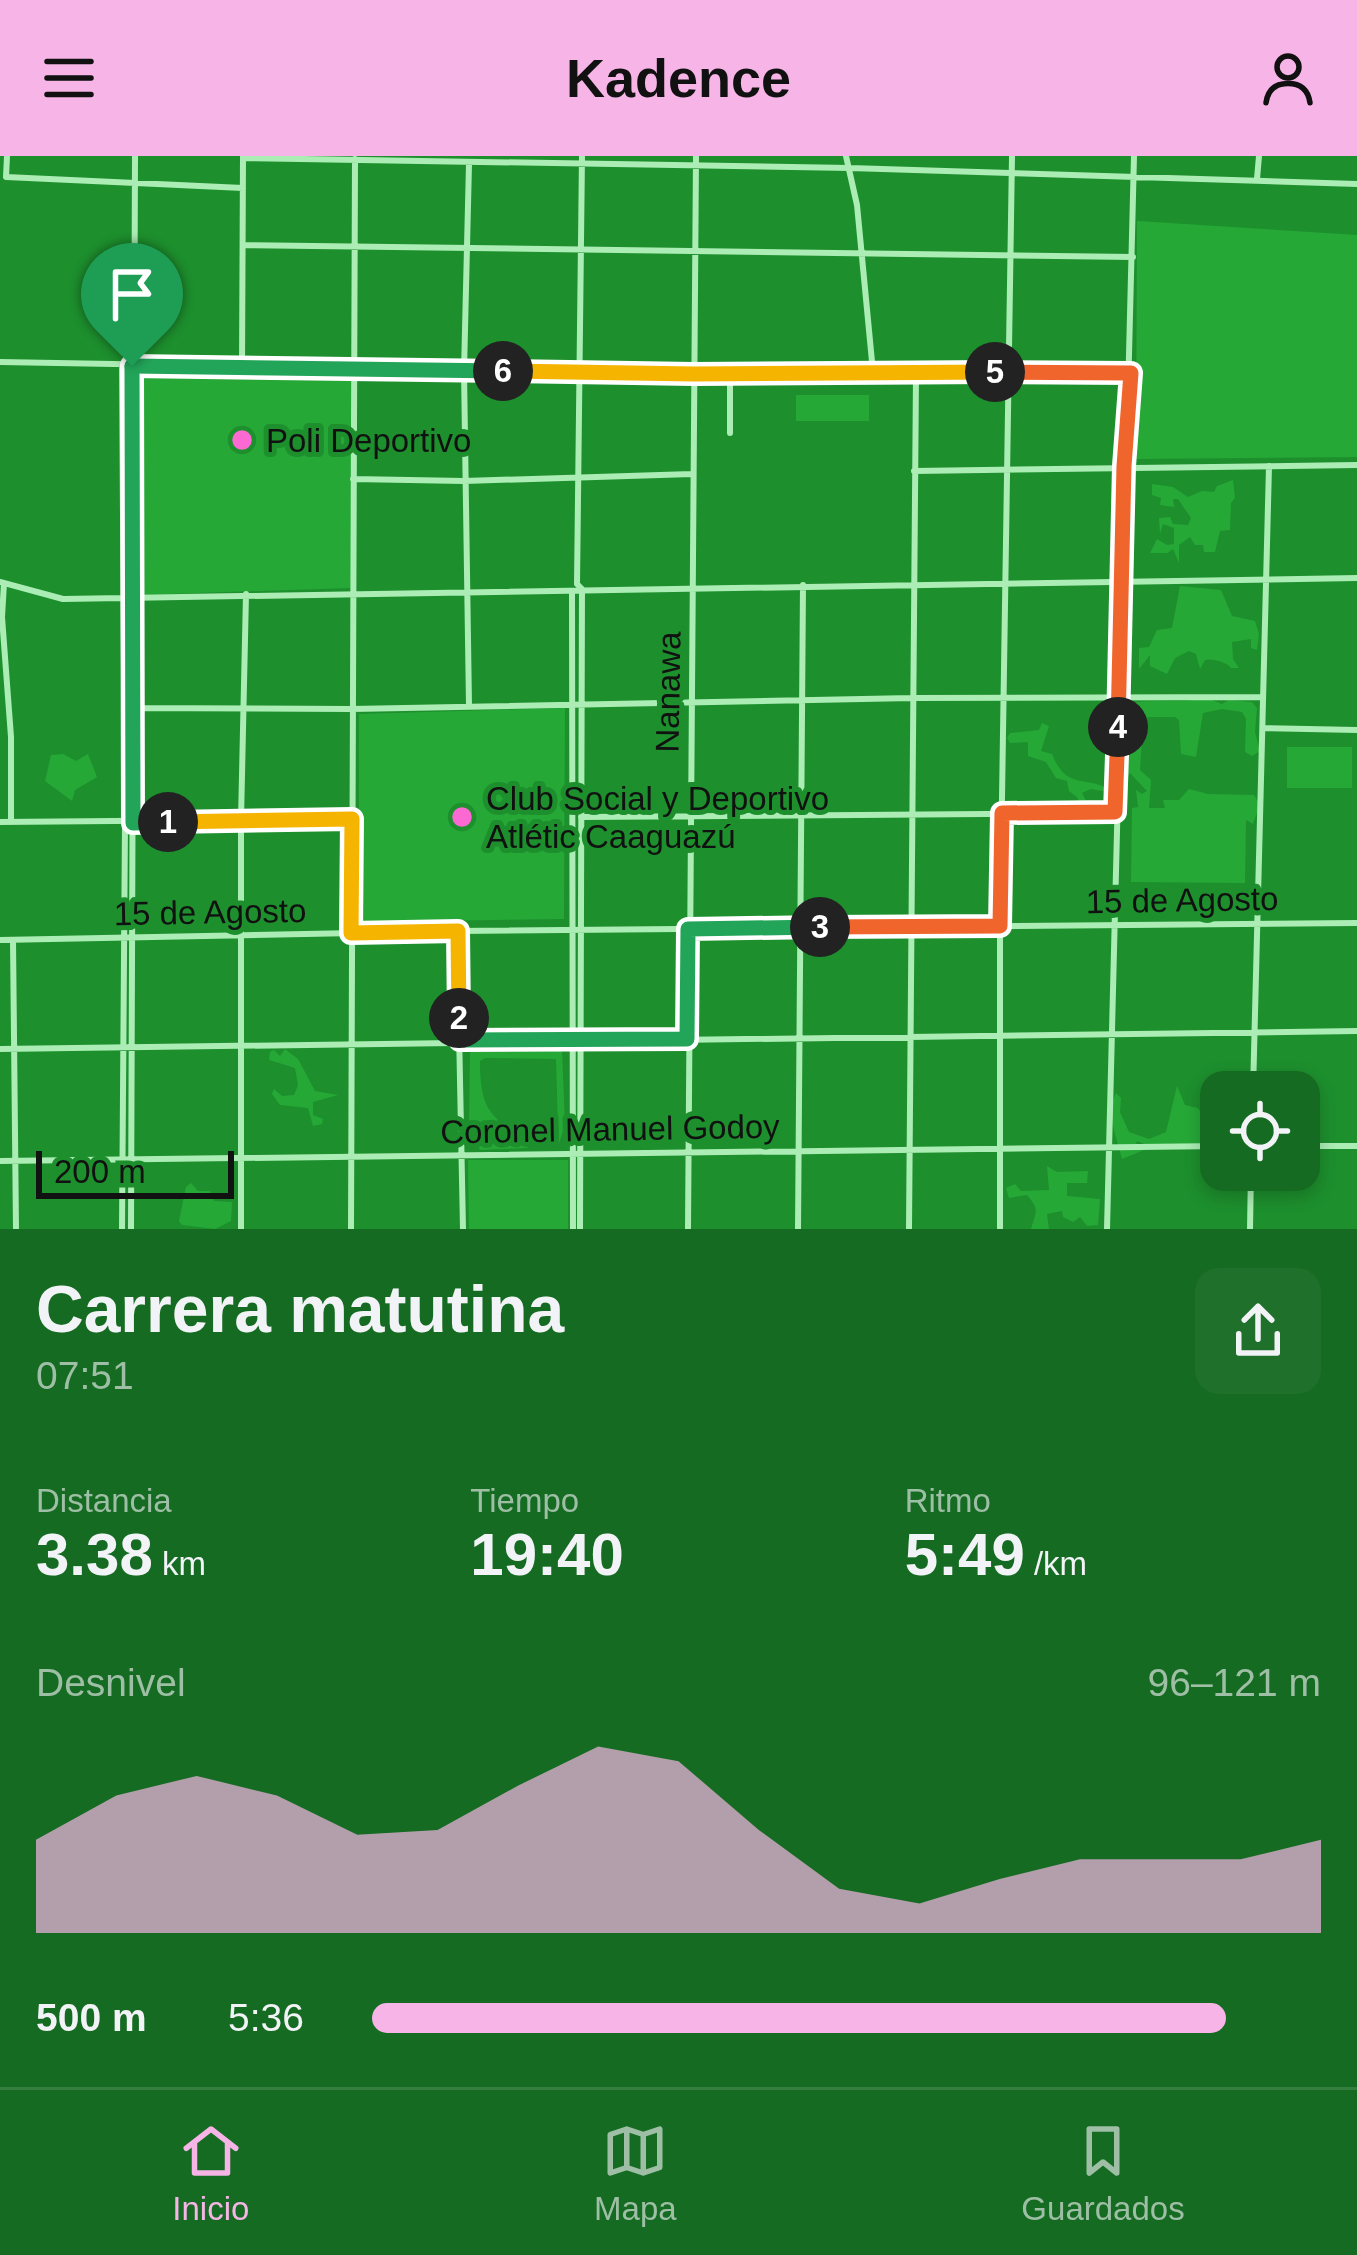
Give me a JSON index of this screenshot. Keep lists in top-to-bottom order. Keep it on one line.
{"streets":{"street":["Nanawa","15 de Agosto","Coronel Manuel Godoy"]},"crossings":[["Nanawa","15 de Agosto"],["Nanawa","Coronel Manuel Godoy"]],"places":["Poli Deportivo","Club Social y Deportivo Atlétic Caaguazú"],"scale_bar":"200 m","page":{"header":"Kadence","pins":["6","5","4","1","3","2"],"scale":"200 m","heading":["Carrera matutina","07:51"],"stats":[["Distancia","3.38 km"],["Tiempo","19:40"],["Ritmo","5:49 /km"]],"chart":["Desnivel","96–121 m"],"list":[{"name":"500 m","note":"5:36"}],"tabs":["Inicio","Mapa","Guardados"]}}
